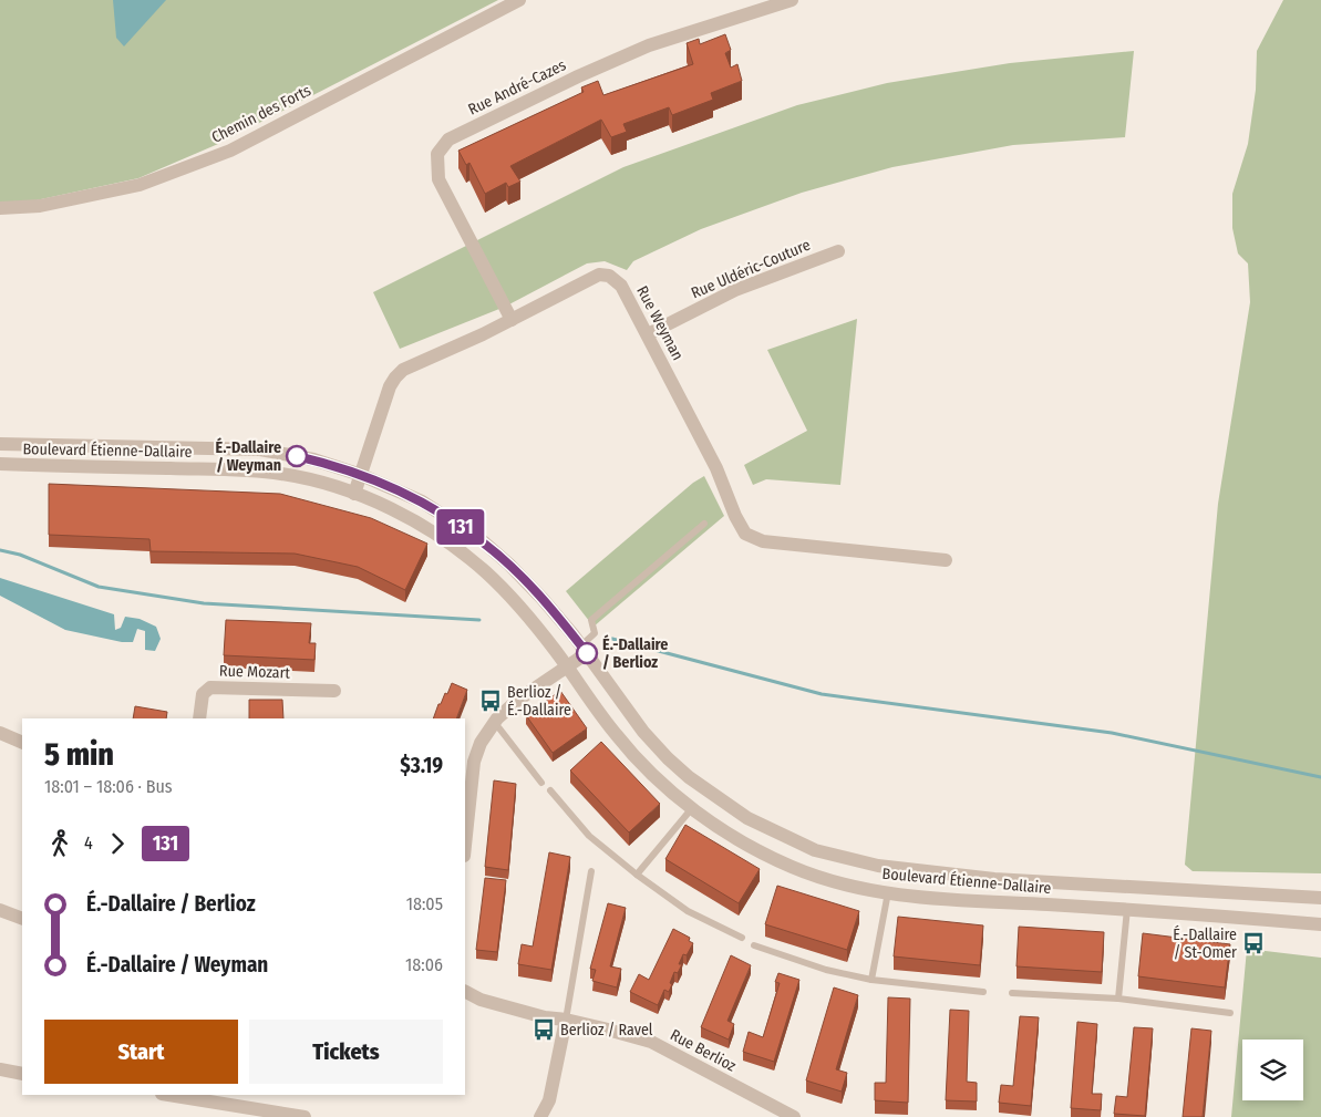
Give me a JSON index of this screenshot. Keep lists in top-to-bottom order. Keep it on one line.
{"streets":{"street":["Rue André-Cazes","Chemin des Forts","Rue Uldéric-Couture","Rue Weyman","Boulevard Étienne-Dallaire","Rue Mozart","Rue Berlioz"]},"crossings":[["Rue André-Cazes","Rue Weyman"],["Rue Uldéric-Couture","Rue Weyman"],["Rue Weyman","Boulevard Étienne-Dallaire"]],"places":{"other":["É.-Dallaire / Weyman","É.-Dallaire / Berlioz"],"bus stop":["Berlioz / É.-Dallaire","É.-Dallaire / St-Omer","Berlioz / Ravel"]},"lines":["bus line 131"],"page":{"on_map":"131","heading":["5 min","18:01 – 18:06 · Bus","$3.19"],"legs":["4","131"],"list":[{"name":"É.-Dallaire / Berlioz","value":"18:05"},{"name":"É.-Dallaire / Weyman","value":"18:06"}],"buttons":["Start","Tickets"]}}
